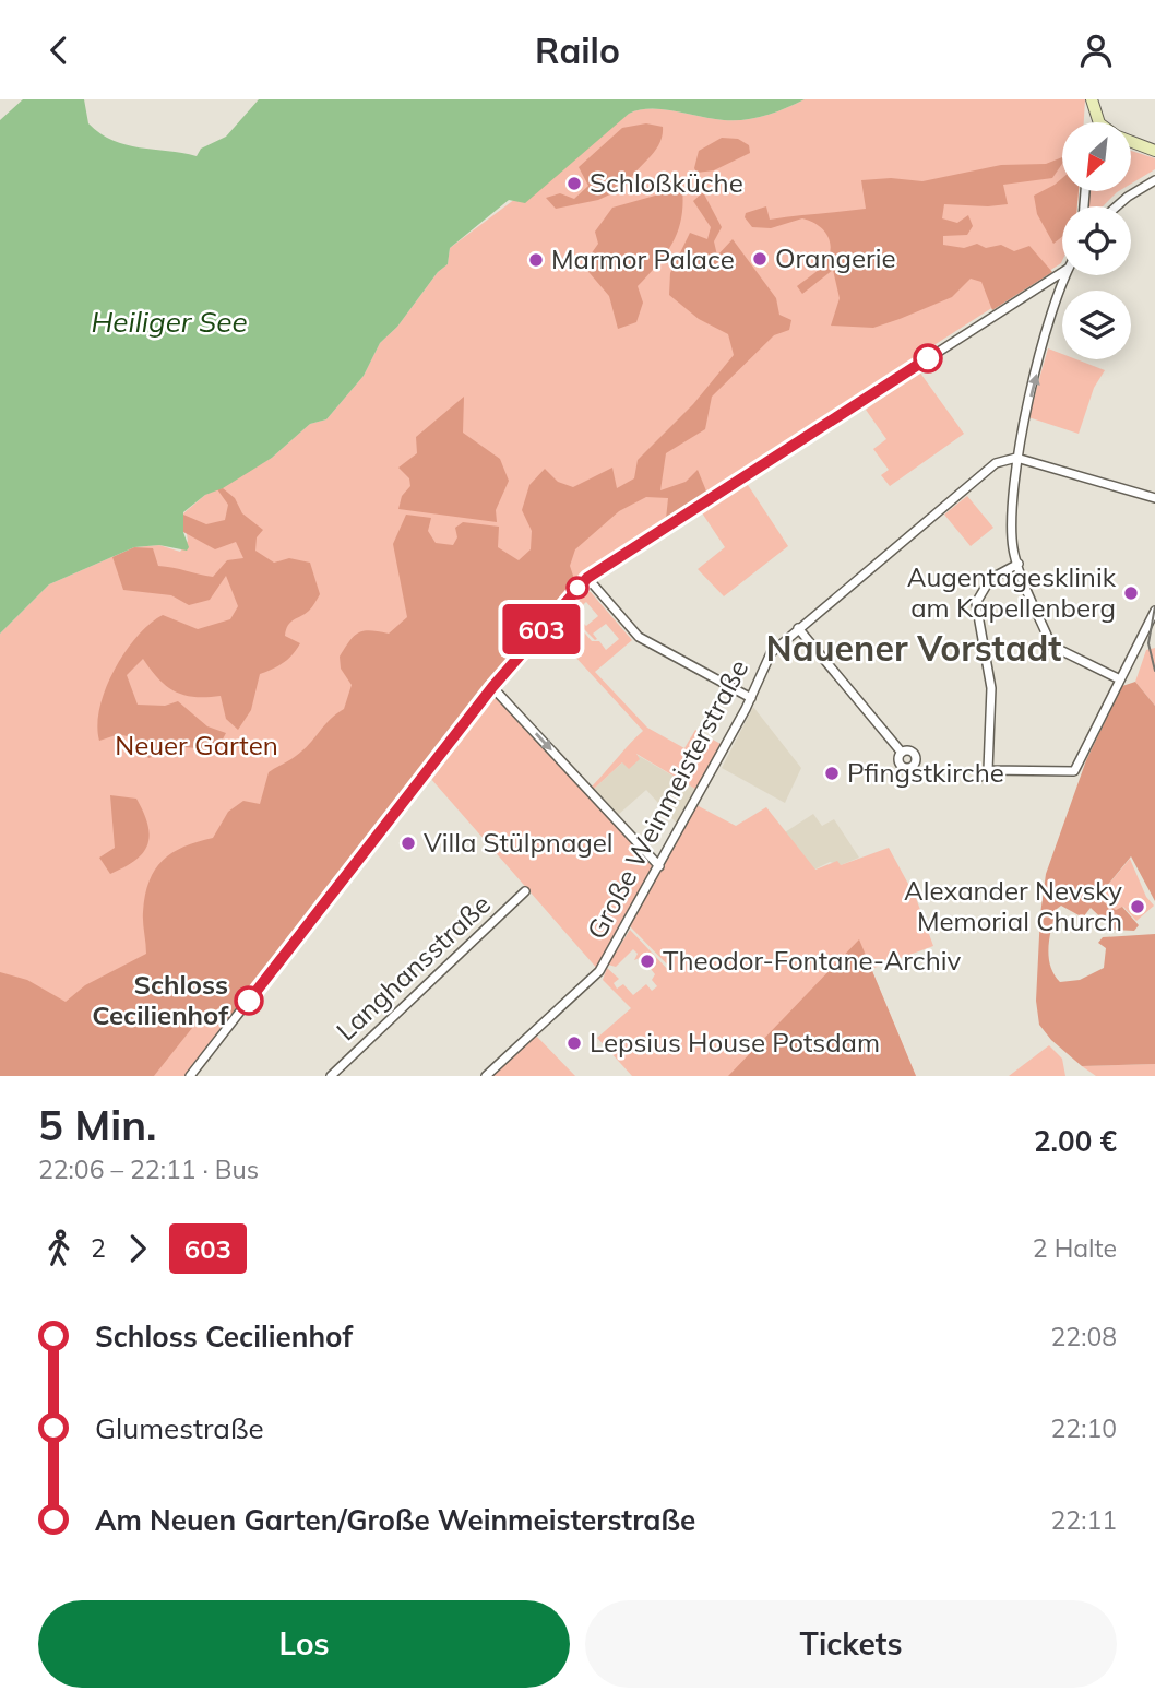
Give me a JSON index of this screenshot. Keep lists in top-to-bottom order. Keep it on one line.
{"streets":{"street":["Große Weinmeisterstraße","Langhansstraße"]},"districts":["Nauener Vorstadt"],"water":["Heiliger See"],"parks":["Neuer Garten"],"places":["Schloßküche","Orangerie","Marmor Palace","Augentagesklinik am Kapellenberg","Pfingstkirche","Villa Stülpnagel","Alexander Nevsky Memorial Church","Theodor-Fontane-Archiv","Schloss Cecilienhof","Lepsius House Potsdam"],"lines":["bus line 603"],"north":"bottom left","page":{"header":"Railo","on_map":"603","heading":["5 Min.","22:06 – 22:11 · Bus","2.00 €"],"legs":["2","603","2 Halte"],"list":[{"name":"Schloss Cecilienhof","value":"22:08"},{"name":"Glumestraße","value":"22:10"},{"name":"Am Neuen Garten/Große Weinmeisterstraße","value":"22:11"}],"buttons":["Los","Tickets"]}}
